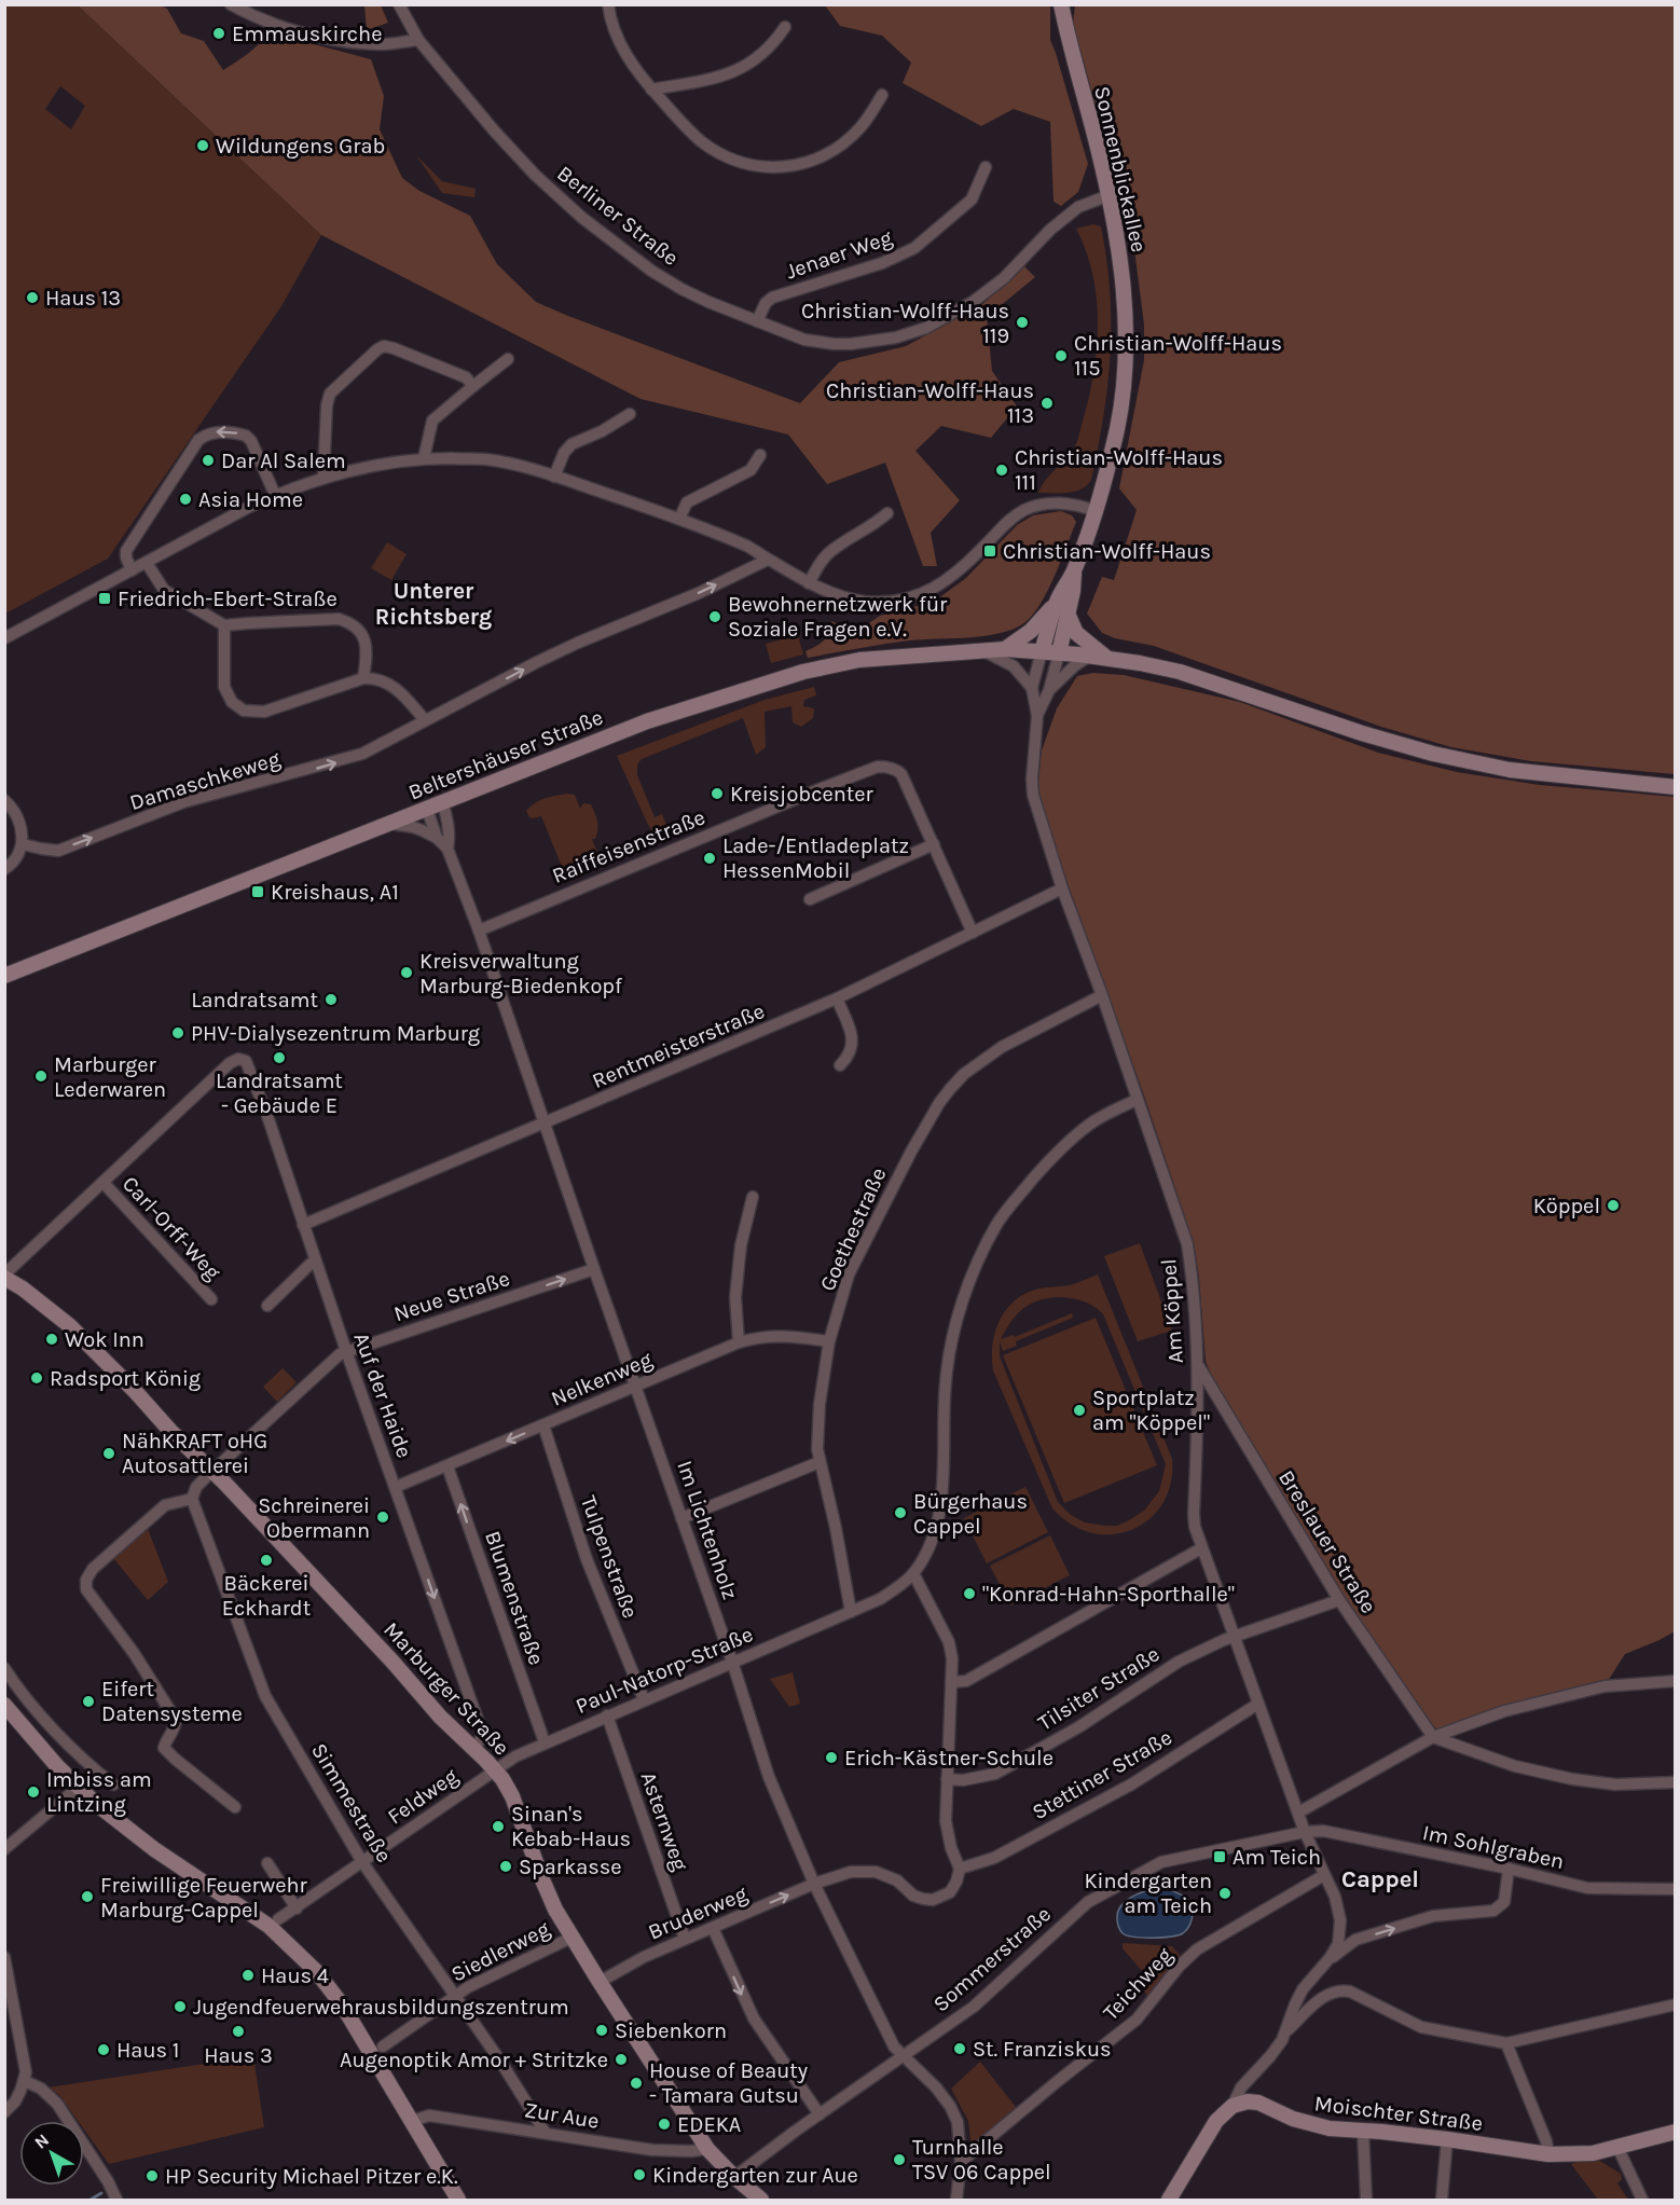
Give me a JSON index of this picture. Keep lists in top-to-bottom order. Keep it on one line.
{"streets":{"main road":["Sonnenblickallee","Beltershäuser Straße","Marburger Straße","Moischter Straße"],"street":["Berliner Straße","Jenaer Weg","Damaschkeweg","Raiffeisenstraße","Rentmeisterstraße","Carl-Orff-Weg","Goethestraße","Neue Straße","Am Köppel","Nelkenweg","Auf der Haide","Im Lichtenholz","Breslauer Straße","Tulpenstraße","Blumenstraße","Paul-Natorp-Straße","Tilsiter Straße","Stettiner Straße","Feldweg","Simmestraße","Asternweg","Im Sohlgraben","Bruderweg","Siedlerweg","Sommerstraße","Teichweg","Zur Aue"]},"crossings":[["Sonnenblickallee","Berliner Straße"],["Sonnenblickallee","Beltershäuser Straße"],["Sonnenblickallee","Am Köppel"],["Berliner Straße","Jenaer Weg"],["Beltershäuser Straße","Am Köppel"],["Beltershäuser Straße","Im Lichtenholz"],["Raiffeisenstraße","Rentmeisterstraße"],["Raiffeisenstraße","Im Lichtenholz"],["Rentmeisterstraße","Am Köppel"],["Rentmeisterstraße","Auf der Haide"],["Rentmeisterstraße","Im Lichtenholz"],["Carl-Orff-Weg","Auf der Haide"],["Goethestraße","Am Köppel"],["Goethestraße","Nelkenweg"],["Goethestraße","Paul-Natorp-Straße"],["Neue Straße","Auf der Haide"],["Neue Straße","Im Lichtenholz"],["Neue Straße","Marburger Straße"],["Am Köppel","Breslauer Straße"],["Am Köppel","Tilsiter Straße"],["Am Köppel","Stettiner Straße"],["Am Köppel","Im Sohlgraben"],["Am Köppel","Sommerstraße"],["Am Köppel","Teichweg"],["Nelkenweg","Auf der Haide"],["Nelkenweg","Im Lichtenholz"],["Nelkenweg","Tulpenstraße"],["Nelkenweg","Blumenstraße"],["Auf der Haide","Marburger Straße"],["Im Lichtenholz","Paul-Natorp-Straße"],["Im Lichtenholz","Bruderweg"],["Im Lichtenholz","Sommerstraße"],["Im Lichtenholz","Teichweg"],["Breslauer Straße","Tilsiter Straße"],["Tulpenstraße","Paul-Natorp-Straße"],["Blumenstraße","Paul-Natorp-Straße"],["Paul-Natorp-Straße","Marburger Straße"],["Paul-Natorp-Straße","Feldweg"],["Paul-Natorp-Straße","Asternweg"],["Marburger Straße","Feldweg"],["Marburger Straße","Bruderweg"],["Marburger Straße","Siedlerweg"],["Marburger Straße","Sommerstraße"],["Marburger Straße","Zur Aue"],["Stettiner Straße","Bruderweg"],["Feldweg","Simmestraße"],["Simmestraße","Siedlerweg"],["Simmestraße","Zur Aue"],["Asternweg","Bruderweg"],["Im Sohlgraben","Sommerstraße"]],"one_way":["Damaschkeweg","Neue Straße","Blumenstraße"],"districts":["Unterer Richtsberg","Cappel"],"places":{"other":["Emmauskirche","Wildungens Grab","Haus 13","Christian-Wolff-Haus 119","Christian-Wolff-Haus 115","Christian-Wolff-Haus 113","Dar Al Salem","Christian-Wolff-Haus 111","Asia Home","Bewohnernetzwerk für Soziale Fragen e.V.","Kreisjobcenter","Lade-/Entladeplatz HessenMobil","Kreisverwaltung Marburg-Biedenkopf","Landratsamt","PHV-Dialysezentrum Marburg","Landratsamt - Gebäude E","Marburger Lederwaren","Köppel","Wok Inn","Radsport König","Sportplatz am \"Köppel\"","NähKRAFT oHG Autosattlerei","Bürgerhaus Cappel","Schreinerei Obermann","Bäckerei Eckhardt","\"Konrad-Hahn-Sporthalle\"","Eifert Datensysteme","Erich-Kästner-Schule","Imbiss am Lintzing","Sinan's Kebab-Haus","Sparkasse","Kindergarten am Teich","Freiwillige Feuerwehr Marburg-Cappel","Haus 4","Jugendfeuerwehrausbildungszentrum","Siebenkorn","Haus 3","St. Franziskus","Haus 1","Augenoptik Amor + Stritzke","House of Beauty - Tamara Gutsu","EDEKA","Turnhalle TSV 06 Cappel","Kindergarten zur Aue","HP Security Michael Pitzer e.K."],"transit":["Christian-Wolff-Haus","Friedrich-Ebert-Straße","Kreishaus, A1","Am Teich"]},"north":"top left"}
